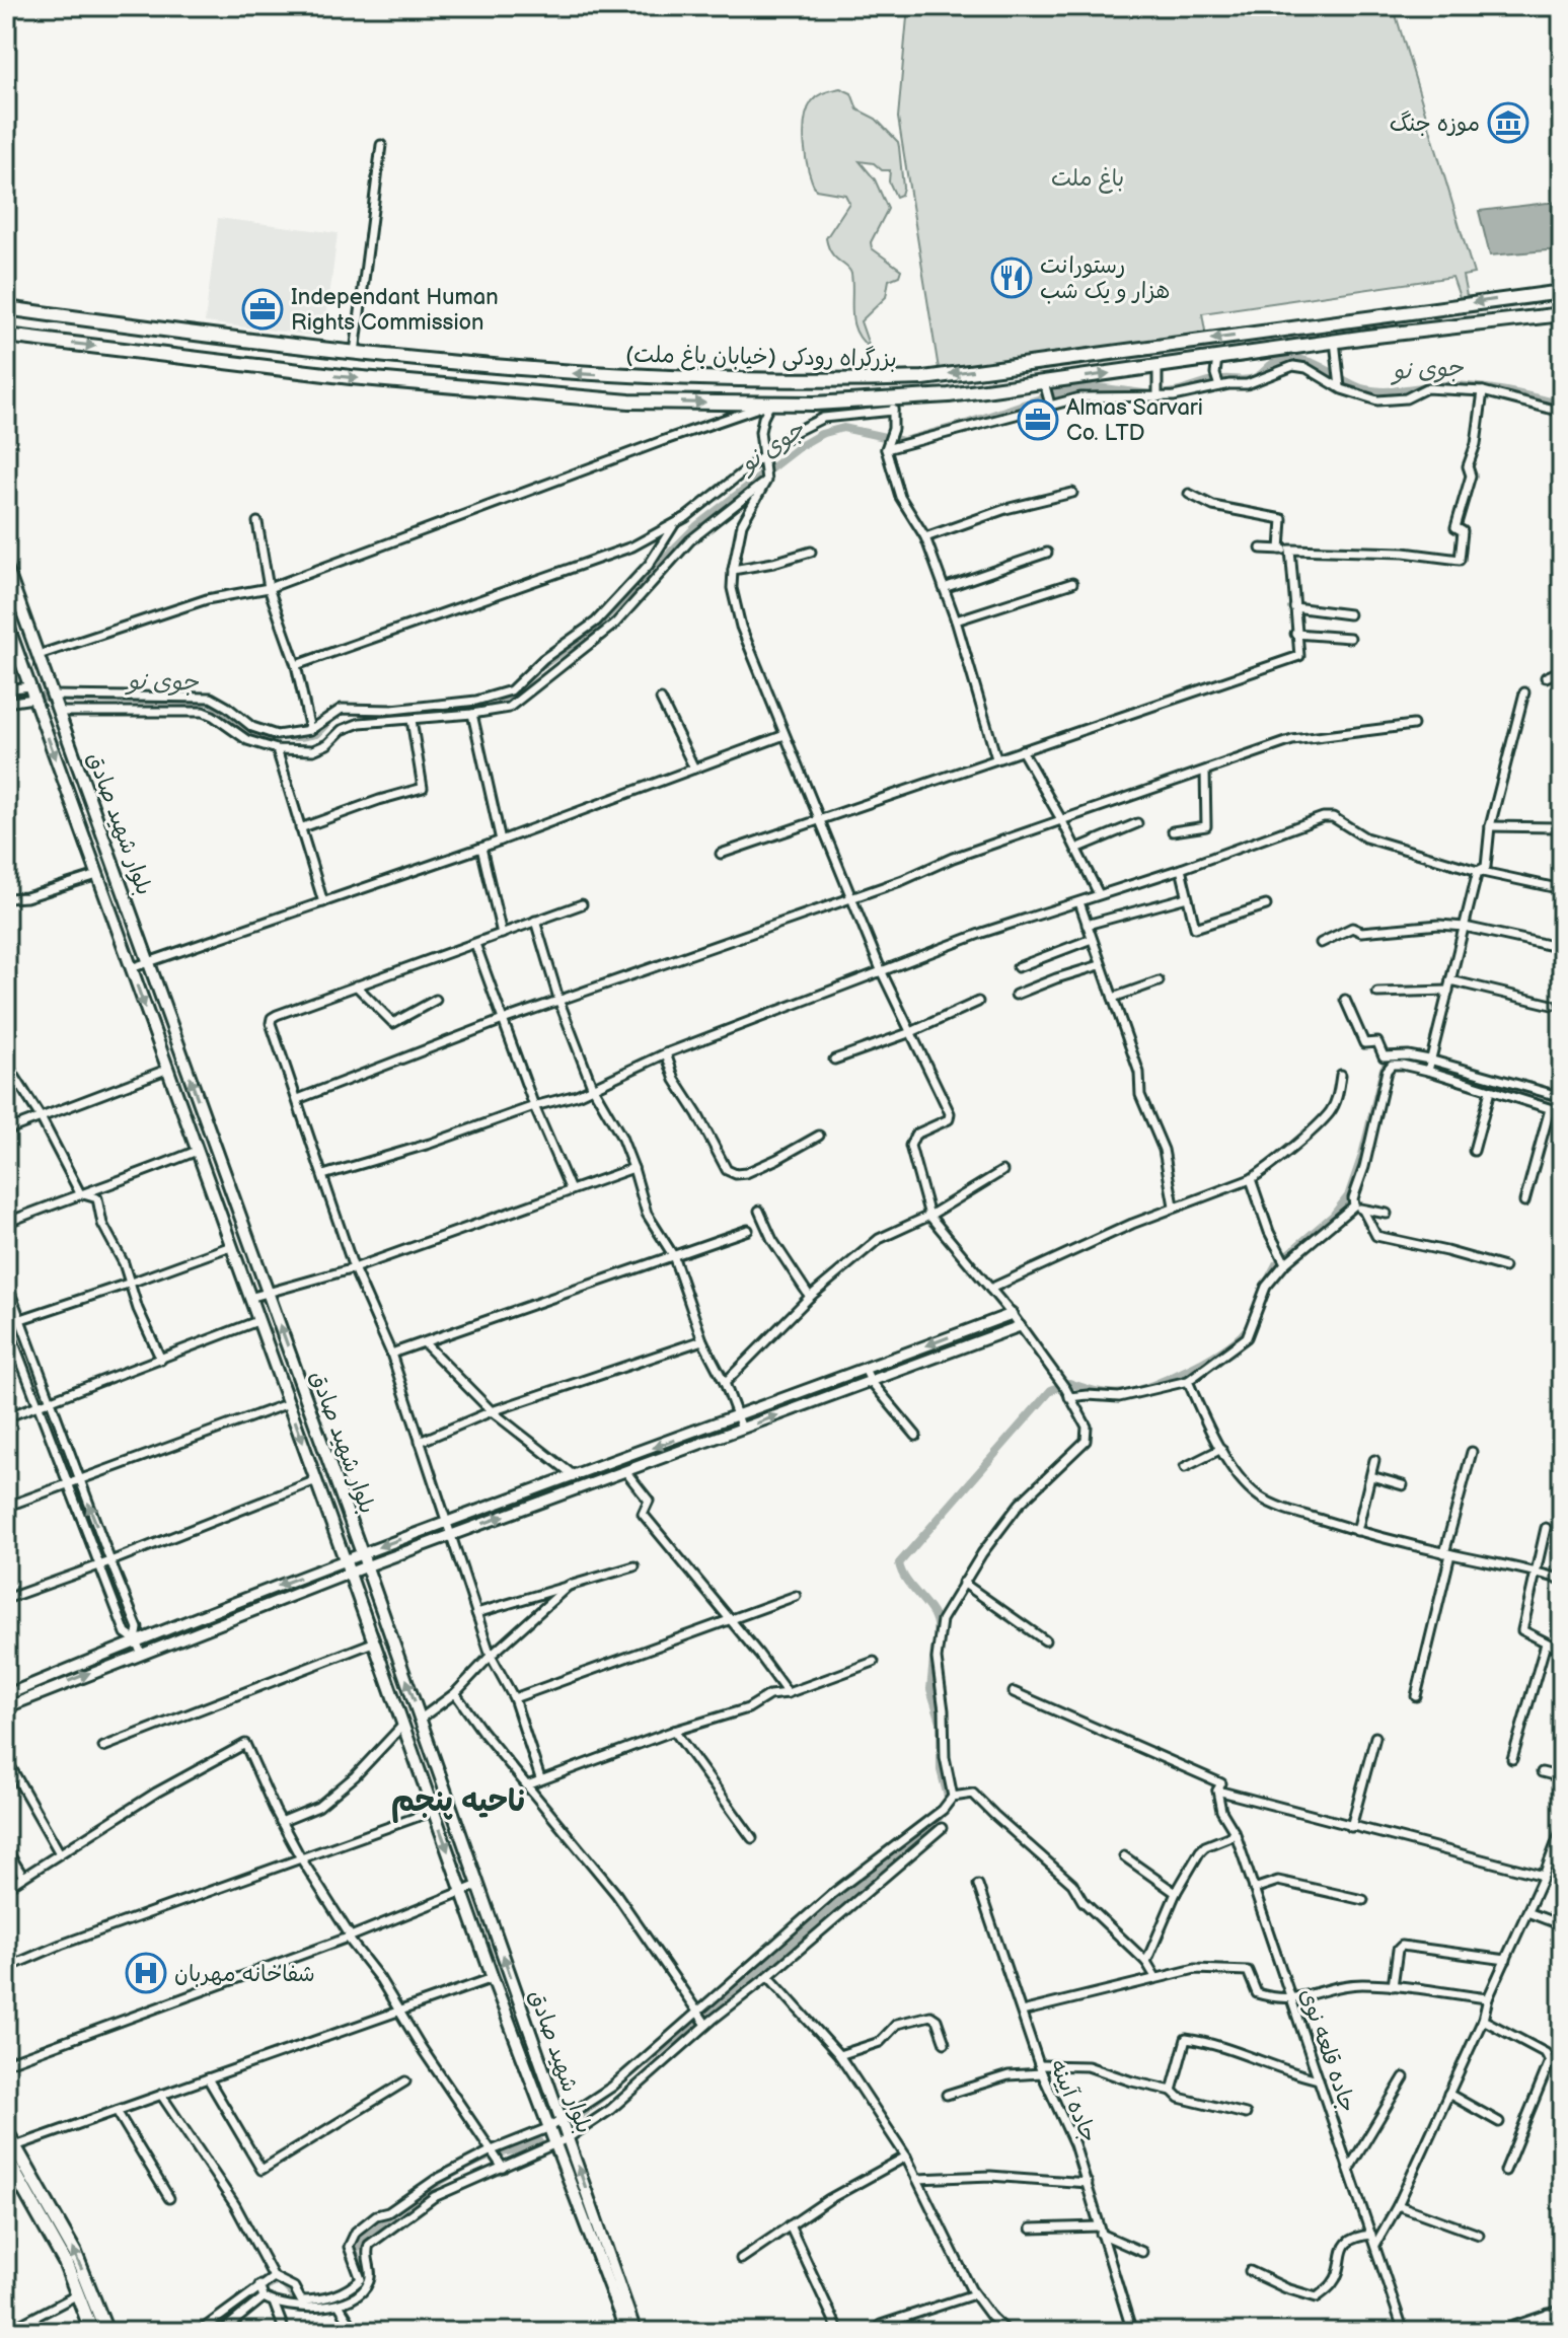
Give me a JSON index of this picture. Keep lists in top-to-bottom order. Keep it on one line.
{"streets":{"highway":["بزرگراه رودکی (خیابان باغ ملت)"],"main road":["بلوار شهید صادق"],"street":["جاده قلعه نوی","جاده آیینه"]},"districts":["ناحیه پنجم"],"water":["جوی نو"],"parks":["باغ ملت"],"places":{"museum":["موزه جنگ"],"restaurant":["رستورانت هزار و یک شب"],"office":["Independant Human Rights Commission","Almas Sarvari Co. LTD"],"hospital":["شفاخانه مهربان"]}}
